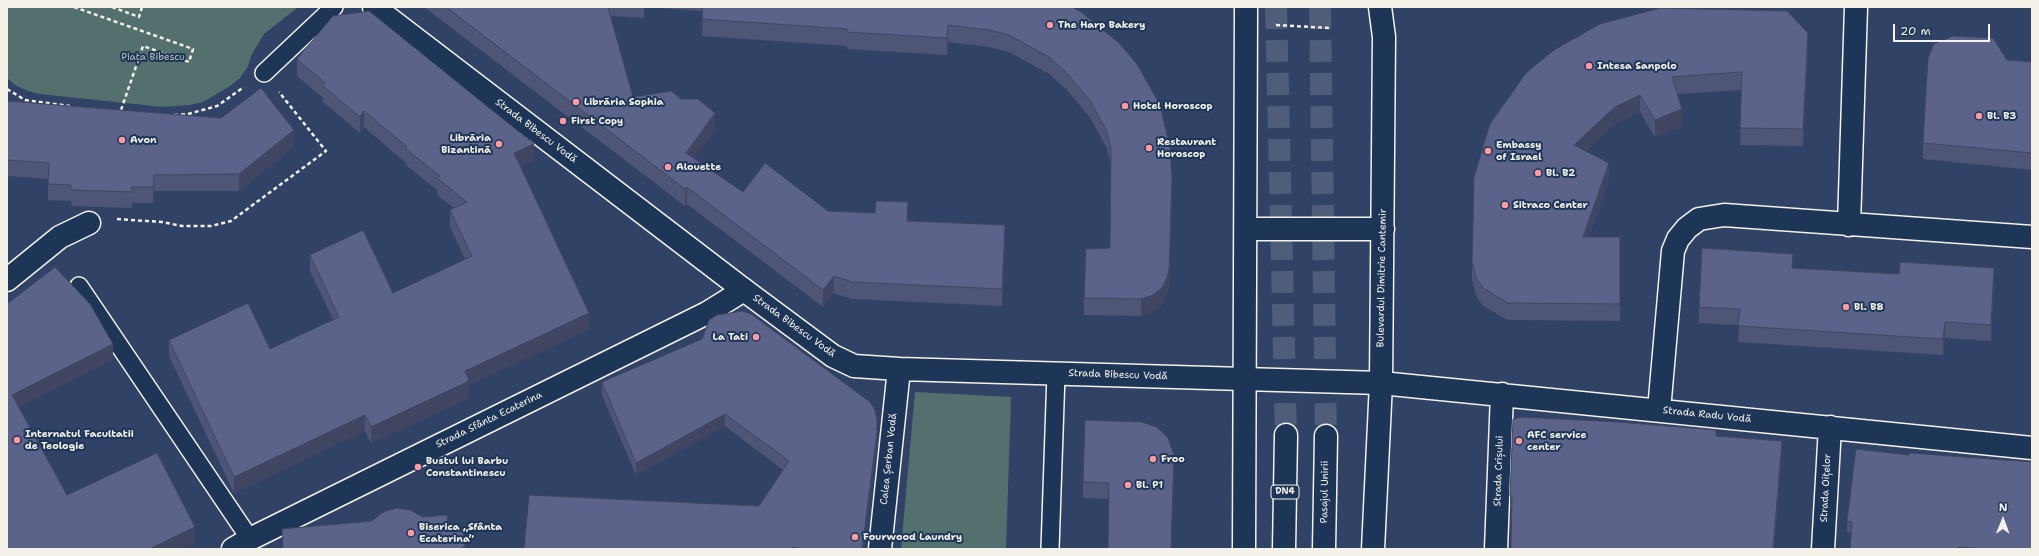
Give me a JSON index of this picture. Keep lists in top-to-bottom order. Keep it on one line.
{"streets":{"street":["Strada Bibescu Vodă","Bulevardul Dimitrie Cantemir","Strada Radu Vodă","Strada Sfânta Ecaterina","Calea Șerban Vodă","Strada Crișului","Strada Oițelor","DN4","Pasajul Unirii"]},"crossings":[["Strada Bibescu Vodă","Bulevardul Dimitrie Cantemir"],["Strada Bibescu Vodă","Strada Radu Vodă"],["Strada Bibescu Vodă","Strada Sfânta Ecaterina"],["Strada Bibescu Vodă","Calea Șerban Vodă"],["Bulevardul Dimitrie Cantemir","Strada Radu Vodă"],["Strada Radu Vodă","Strada Crișului"],["Strada Radu Vodă","Strada Oițelor"]],"parks":["Piața Bibescu"],"places":["The Harp Bakery","Intesa Sanpolo","Librăria Sophia","Hotel Horoscop","Bl. B3","First Copy","Avon","Librăria Bizantină","Restaurant Horoscop","Embassy of Israel","Alouette","Bl. B2","Sitraco Center","Bl. B8","La Tati","Internatul Facultatii de Teologie","AFC service center","Froo","Bustul lui Barbu Constantinescu","Bl. P1","Biserica „Sfânta Ecaterina”","Fourwood Laundry"],"scale_bar":"20 m","north":"top"}
